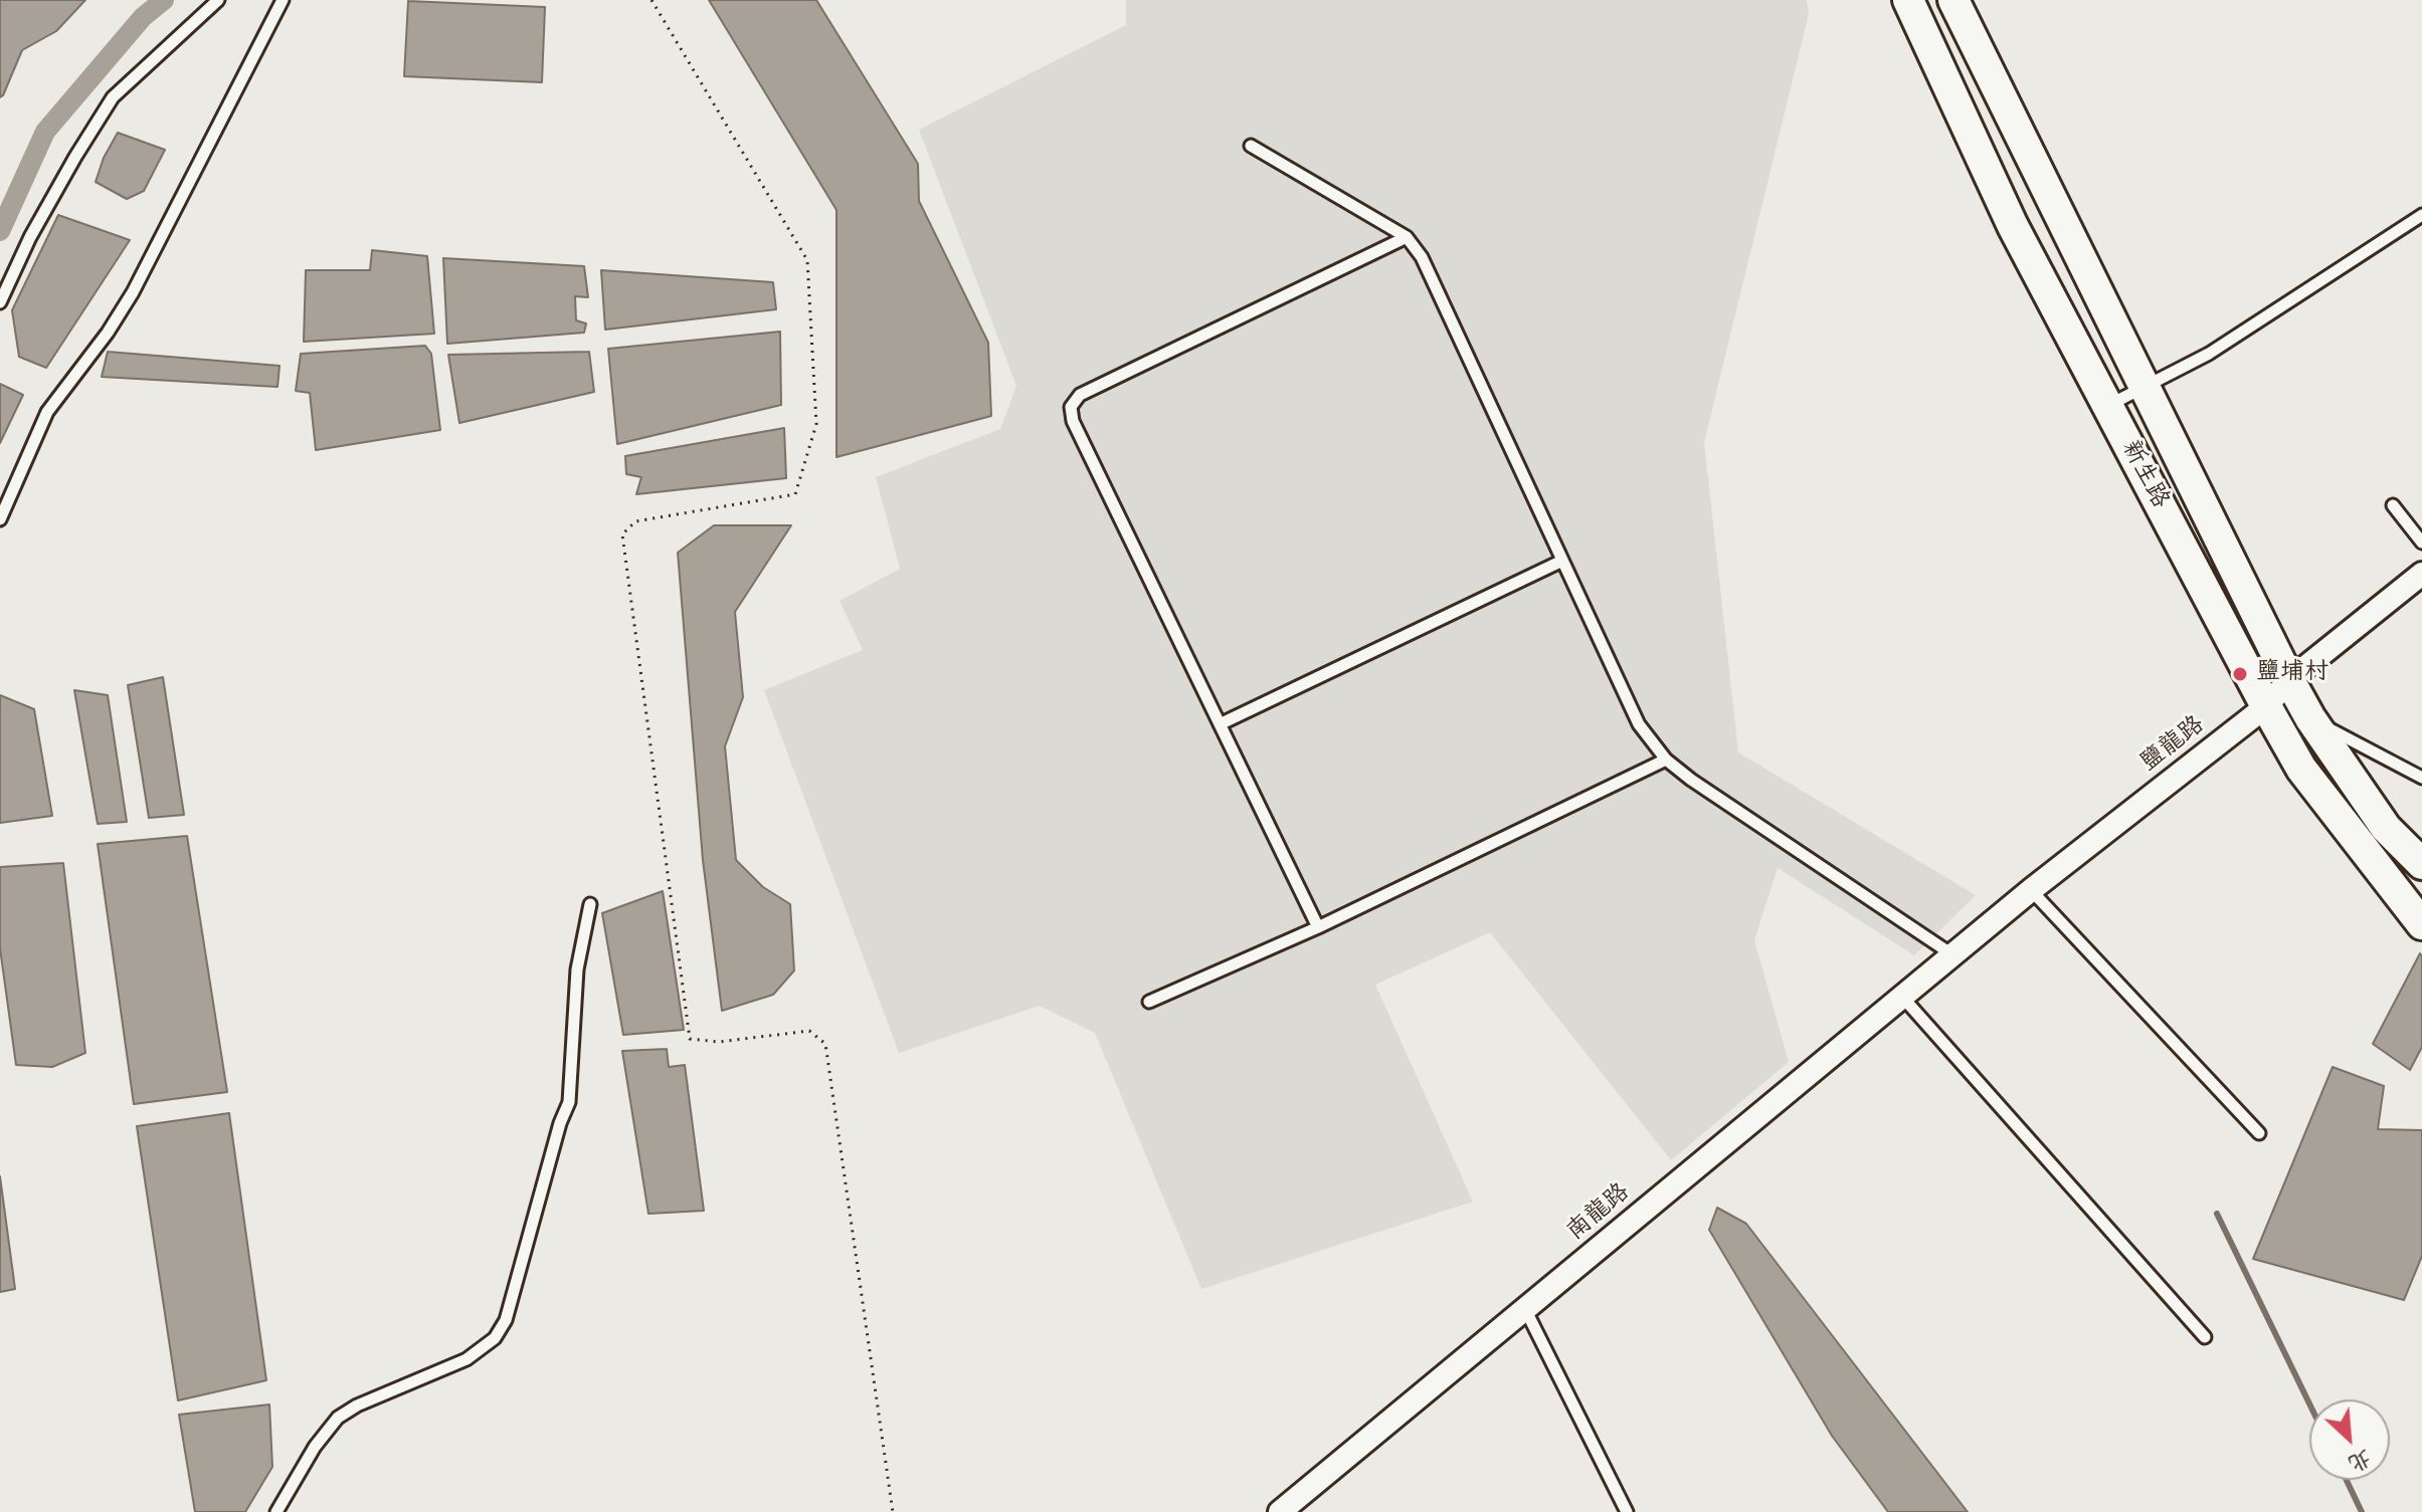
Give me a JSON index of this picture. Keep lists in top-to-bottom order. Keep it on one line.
{"streets":{"street":["新生路","鹽龍路","南龍路"]},"crossings":[["新生路","鹽龍路"],["鹽龍路","南龍路"]],"places":["鹽埔村"],"north":"bottom right"}
